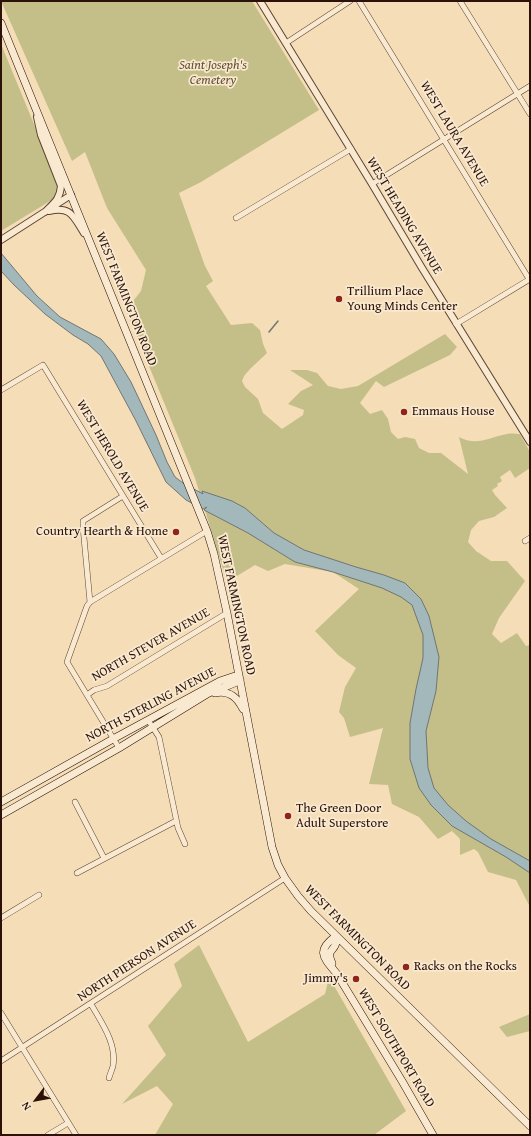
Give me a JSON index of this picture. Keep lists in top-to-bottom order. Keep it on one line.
{"streets":{"main road":["WEST FARMINGTON ROAD","NORTH STERLING AVENUE","WEST SOUTHPORT ROAD"],"street":["WEST LAURA AVENUE","WEST HEADING AVENUE","WEST HEROLD AVENUE","NORTH STEVER AVENUE","NORTH PIERSON AVENUE"]},"crossings":[["WEST FARMINGTON ROAD","NORTH STEVER AVENUE"],["WEST FARMINGTON ROAD","NORTH STERLING AVENUE"],["WEST FARMINGTON ROAD","NORTH PIERSON AVENUE"],["WEST FARMINGTON ROAD","WEST SOUTHPORT ROAD"]],"parks":["Saint Joseph's Cemetery"],"places":["Trillium Place Young Minds Center","Emmaus House","Country Hearth & Home","The Green Door Adult Superstore","Racks on the Rocks","Jimmy's"],"north":"bottom left"}
